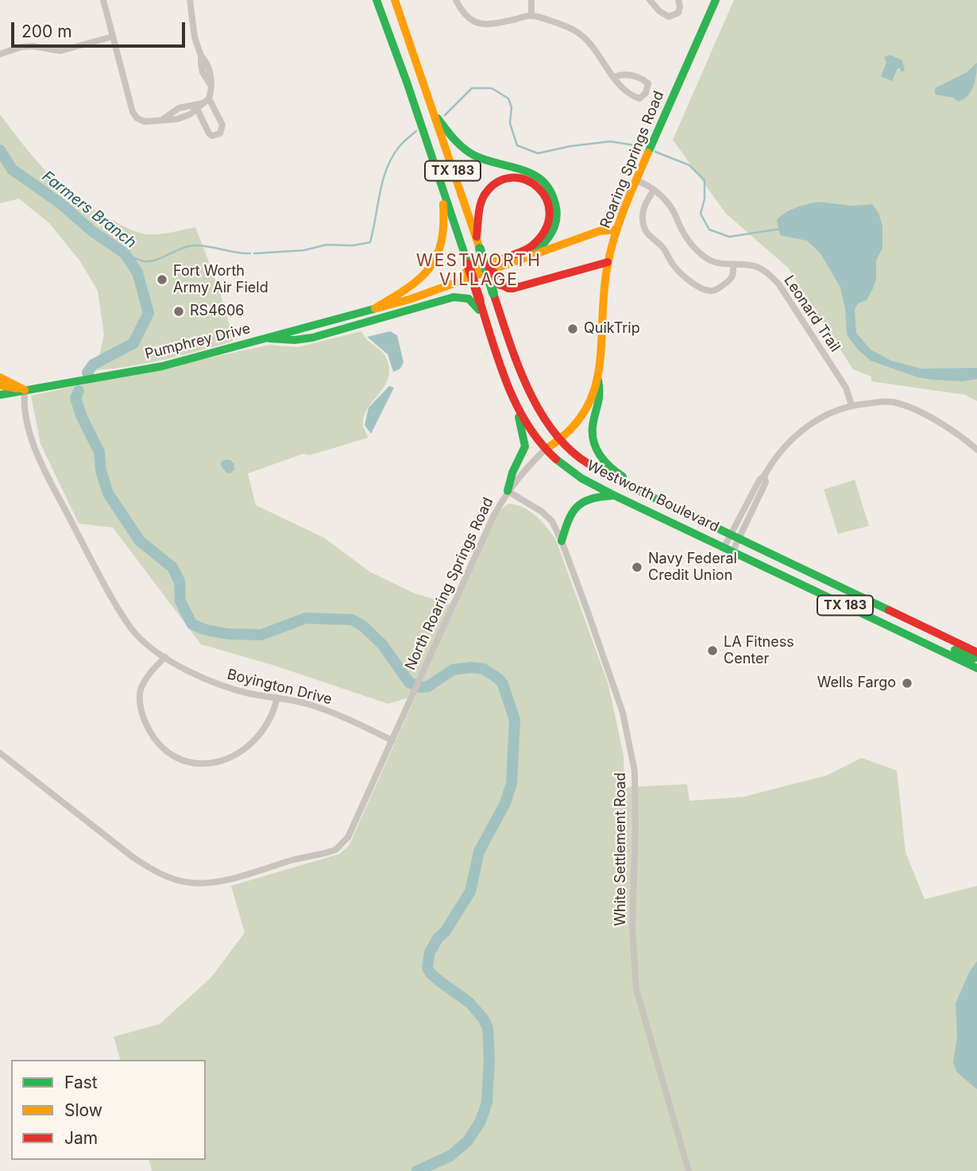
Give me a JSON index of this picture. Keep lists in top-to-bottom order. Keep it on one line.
{"streets":{"main road":["Roaring Springs Road","TX 183","Pumphrey Drive","Westworth Boulevard"],"street":["Leonard Trail","North Roaring Springs Road","Boyington Drive","White Settlement Road"]},"crossings":[["Roaring Springs Road","Leonard Trail"],["Roaring Springs Road","Westworth Boulevard"],["Roaring Springs Road","North Roaring Springs Road"],["Pumphrey Drive","Boyington Drive"],["Westworth Boulevard","North Roaring Springs Road"],["North Roaring Springs Road","Boyington Drive"],["North Roaring Springs Road","White Settlement Road"]],"districts":["WESTWORTH VILLAGE"],"water":["Farmers Branch"],"places":["Fort Worth Army Air Field","RS4606","QuikTrip","Navy Federal Credit Union","LA Fitness Center","Wells Fargo"],"legend":["Fast","Slow","Jam"],"scale_bar":"200 m"}
